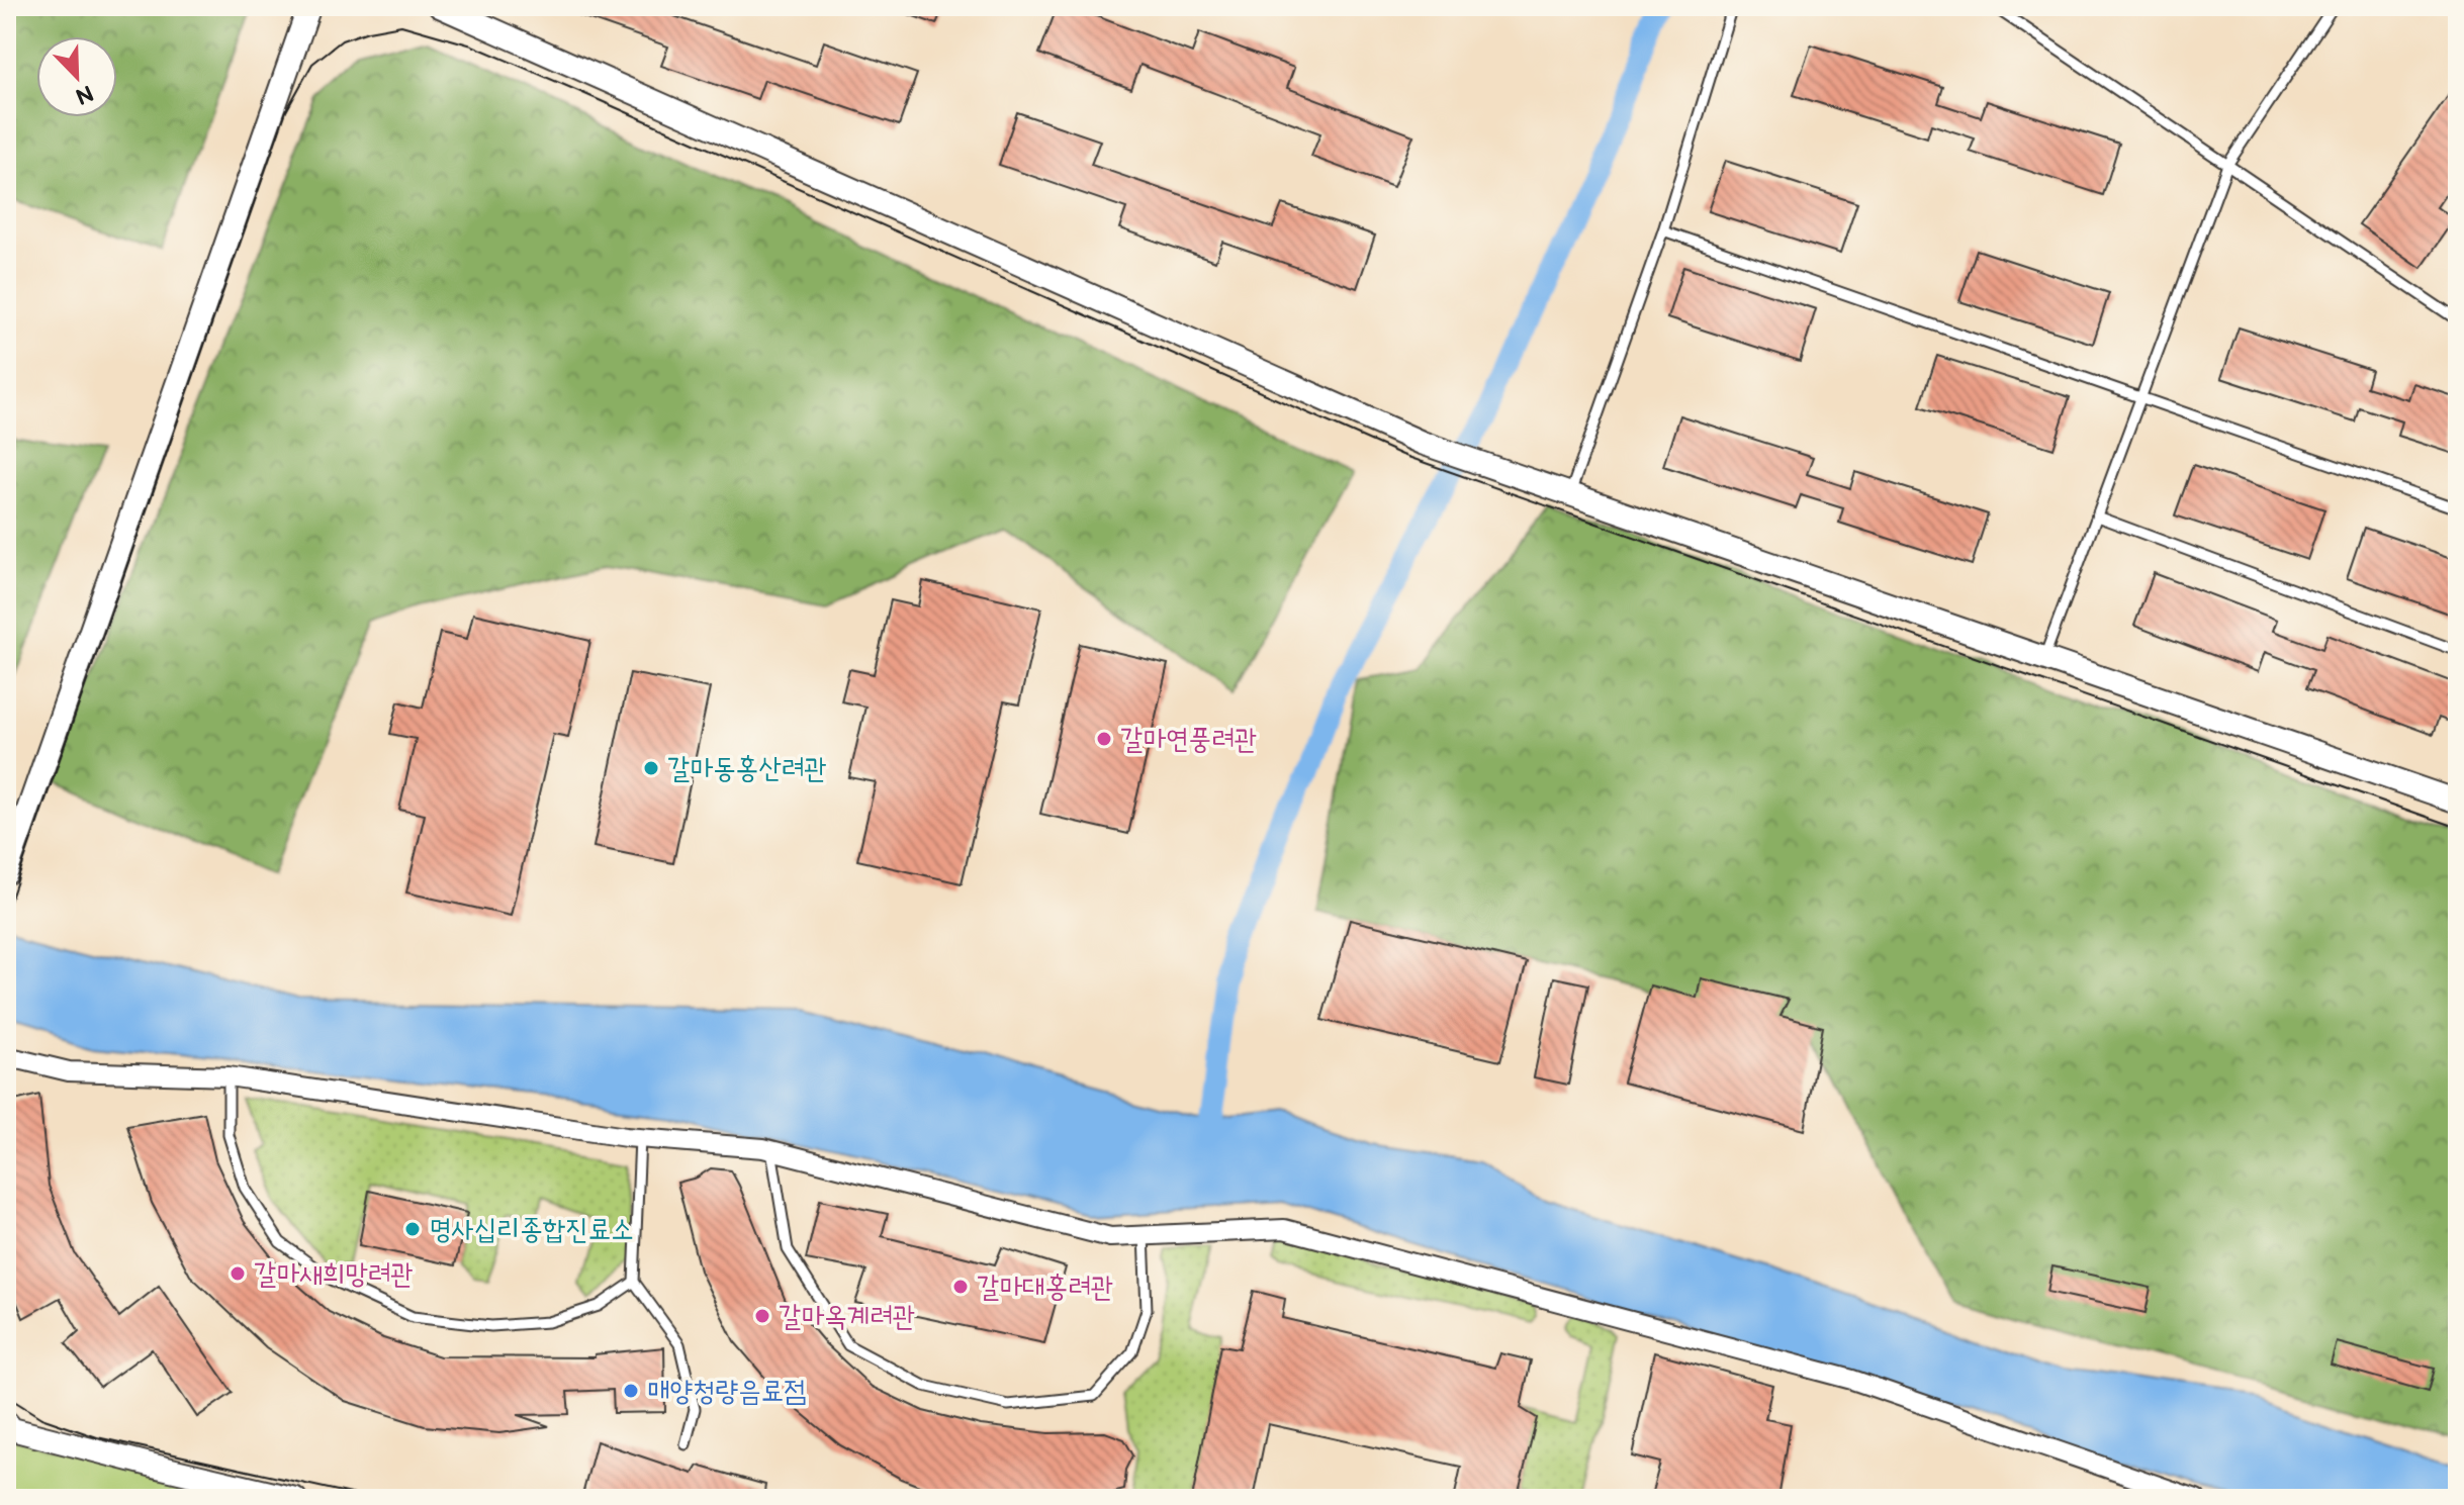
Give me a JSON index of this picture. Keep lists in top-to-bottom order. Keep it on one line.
{"places":["갈마연풍려관","갈마동홍산려관","명사십리종합진료소","갈마새희망려관","갈마대홍려관","갈마옥계려관","매양청량음료점"],"north":"bottom right"}
